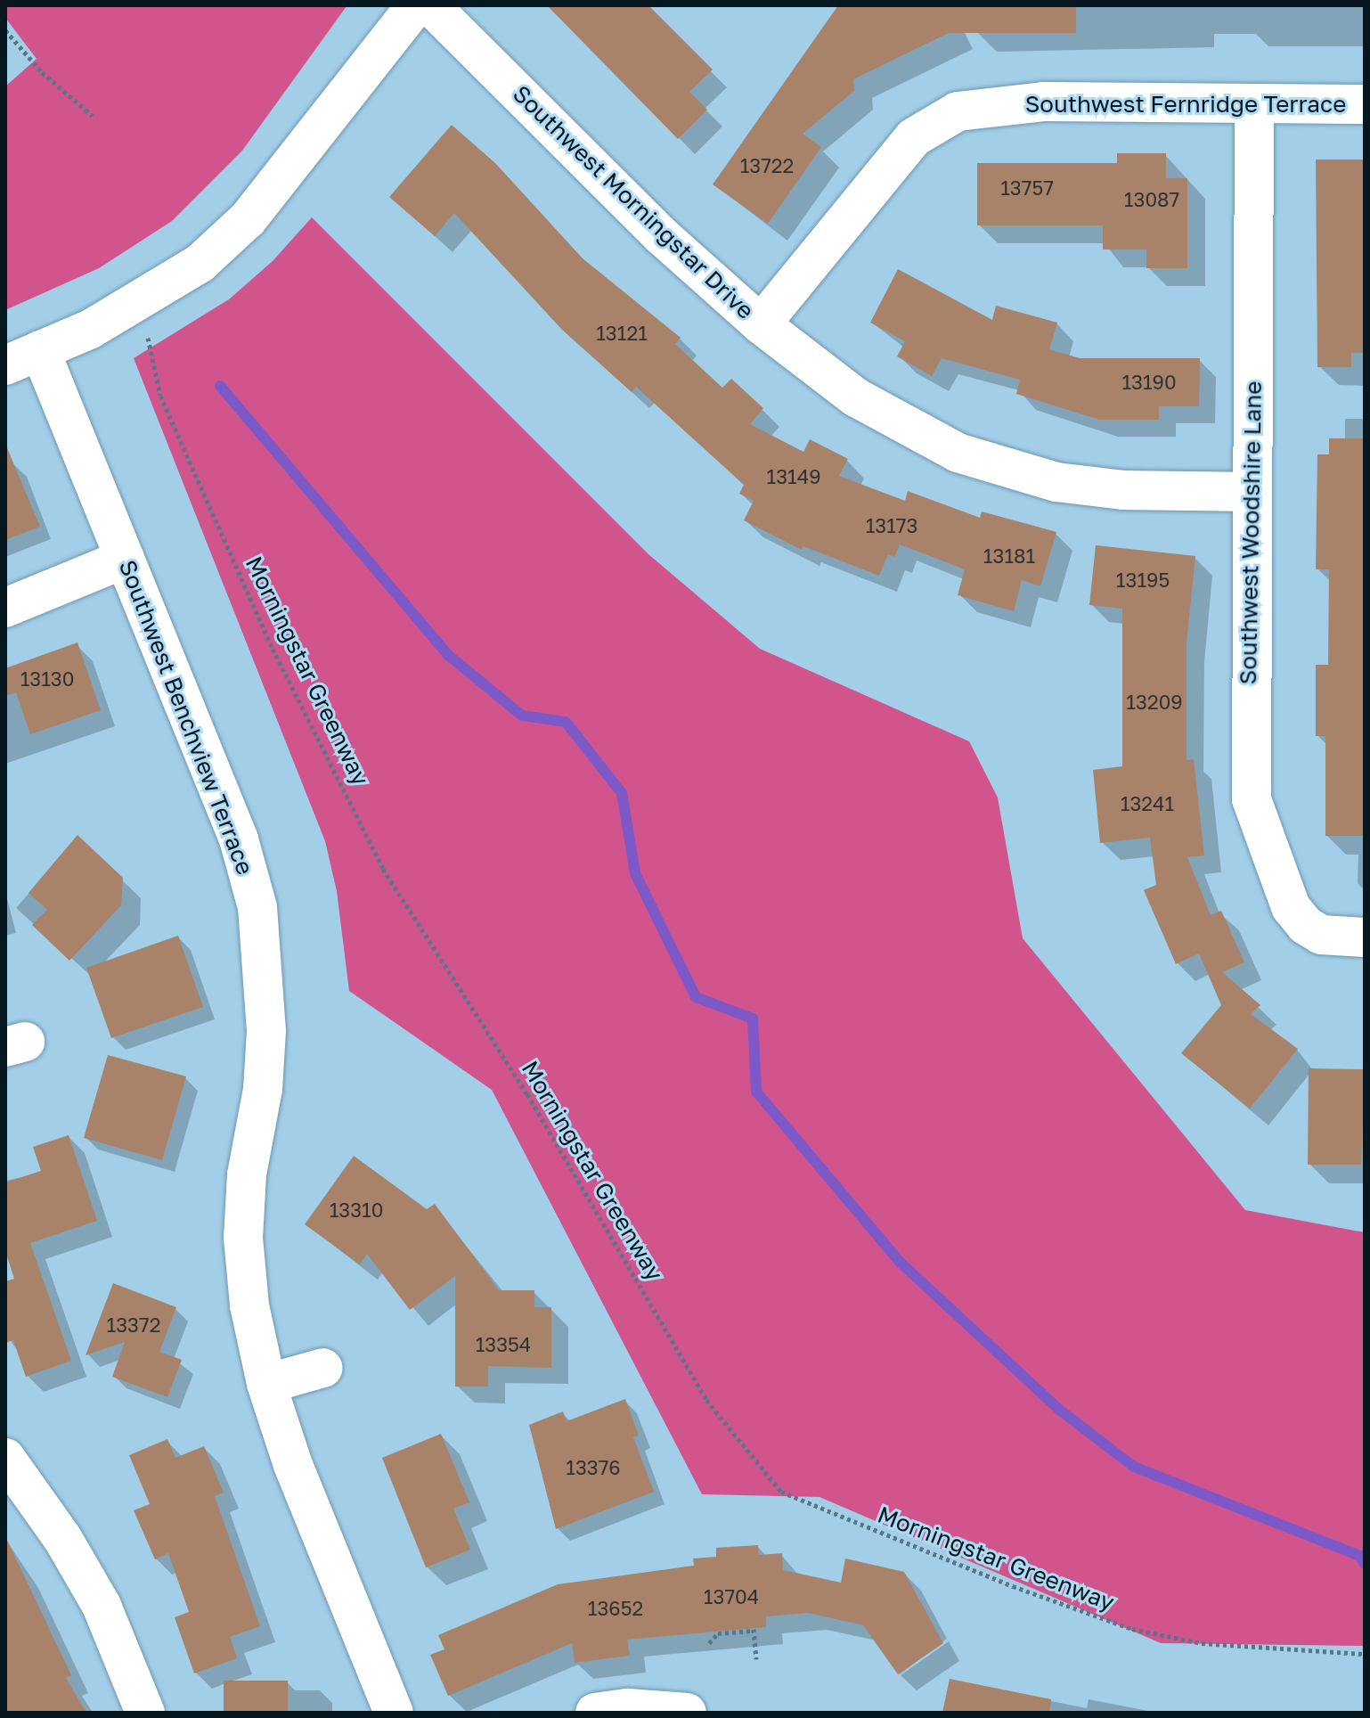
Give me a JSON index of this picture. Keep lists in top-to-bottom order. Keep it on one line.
{"streets":{"street":["Southwest Fernridge Terrace","Southwest Morningstar Drive","Southwest Woodshire Lane","Southwest Benchview Terrace"],"path":["Morningstar Greenway"]},"crossings":[["Southwest Fernridge Terrace","Southwest Morningstar Drive"],["Southwest Fernridge Terrace","Southwest Woodshire Lane"],["Southwest Morningstar Drive","Southwest Woodshire Lane"]],"house_numbers":["13722","13757","13087","13121","13190","13149","13173","13181","13195","13130","13209","13241","13310","13372","13354","13376","13704","13652"]}
